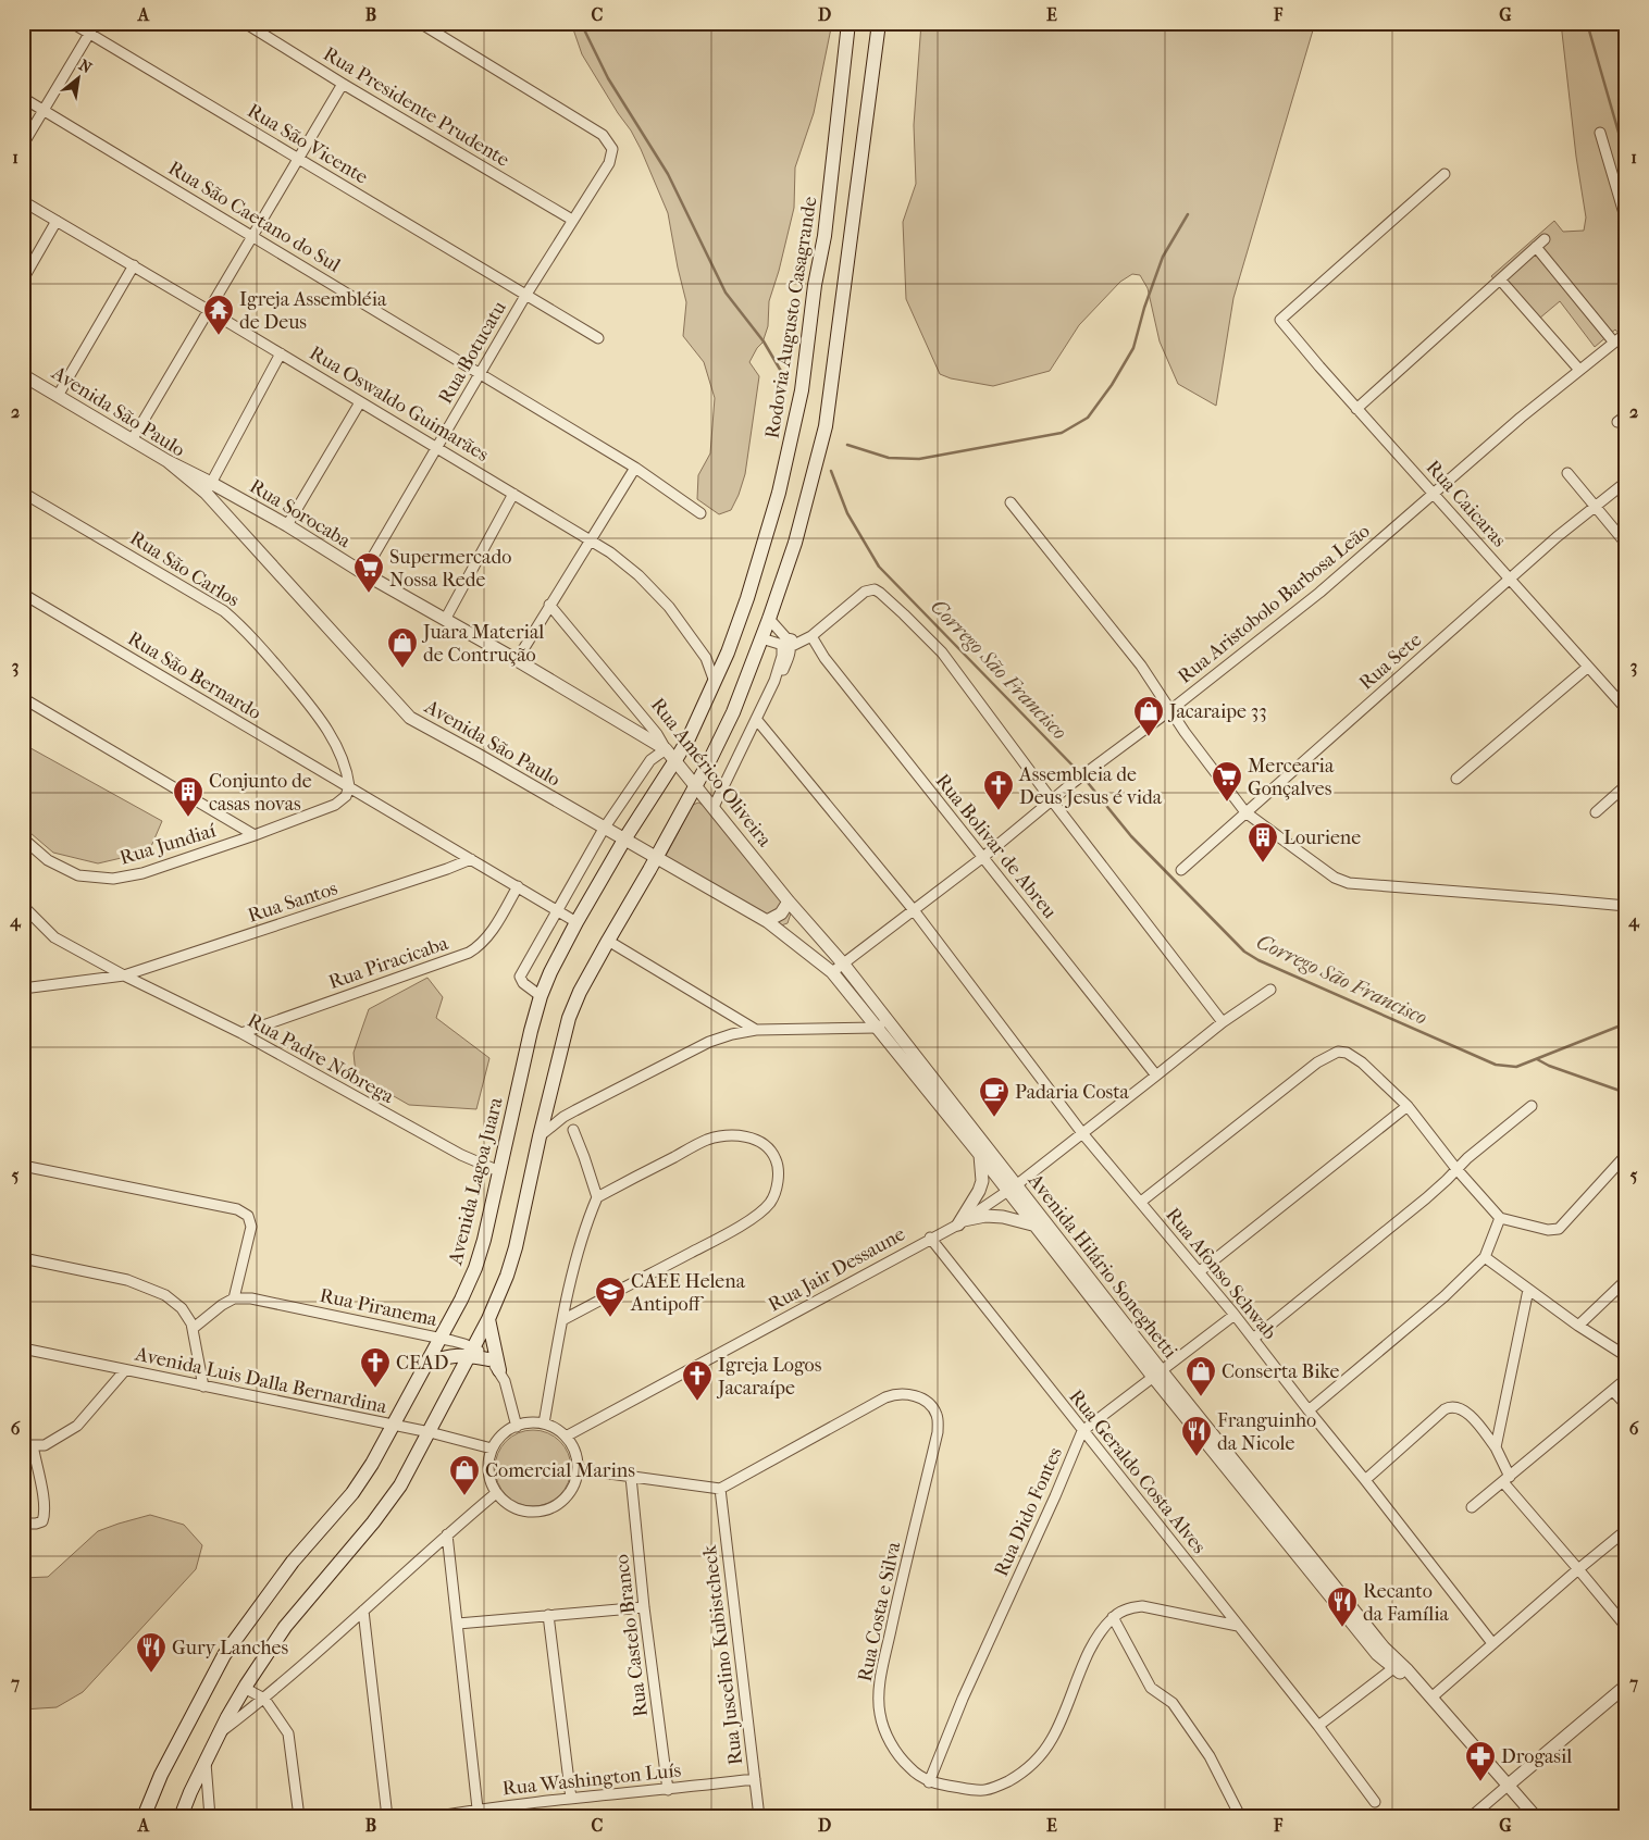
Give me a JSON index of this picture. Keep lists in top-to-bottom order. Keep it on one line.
{"streets":{"main road":["Rodovia Augusto Casagrande","Avenida Lagoa Juara"],"street":["Rua Presidente Prudente","Rua São Vicente","Rua São Caetano do Sul","Rua Botucatu","Rua Oswaldo Guimarães","Avenida São Paulo","Rua Caicaras","Rua Sorocaba","Rua São Carlos","Rua Aristobolo Barbosa Leão","Rua Sete","Rua São Bernardo","Rua Américo Oliveira","Rua Jundiaí","Rua Bolivar de Abreu","Rua Santos","Rua Piracicaba","Rua Padre Nóbrega","Avenida Hilário Soneghetti","Rua Jair Dessaune","Rua Afonso Schwab","Rua Piranema","Avenida Luis Dalla Bernardina","Rua Geraldo Costa Alves","Rua Dido Fontes","Rua Costa e Silva","Rua Castelo Branco","Rua Juscelino Kubistcheck","Rua Washington Luís"]},"crossings":[["Rua Presidente Prudente","Rua Botucatu"],["Rua São Vicente","Rua Botucatu"],["Rua São Caetano do Sul","Rua Botucatu"],["Rodovia Augusto Casagrande","Rua Oswaldo Guimarães"],["Rodovia Augusto Casagrande","Rua Américo Oliveira"],["Rodovia Augusto Casagrande","Avenida Lagoa Juara"],["Rua Botucatu","Rua Oswaldo Guimarães"],["Rua Botucatu","Rua Sorocaba"],["Avenida São Paulo","Rua Sorocaba"],["Avenida São Paulo","Rua Aristobolo Barbosa Leão"],["Avenida São Paulo","Avenida Lagoa Juara"],["Avenida São Paulo","Avenida Hilário Soneghetti"],["Rua Caicaras","Rua Aristobolo Barbosa Leão"],["Rua Caicaras","Rua Sete"],["Rua Sorocaba","Rua Américo Oliveira"],["Rua São Carlos","Rua São Bernardo"],["Rua São Carlos","Rua Jundiaí"],["Rua Aristobolo Barbosa Leão","Rua Américo Oliveira"],["Rua Aristobolo Barbosa Leão","Rua Bolivar de Abreu"],["Rua Aristobolo Barbosa Leão","Avenida Hilário Soneghetti"],["Rua Aristobolo Barbosa Leão","Rua Afonso Schwab"],["Rua São Bernardo","Rua Jundiaí"],["Rua São Bernardo","Rua Santos"],["Rua São Bernardo","Rua Piracicaba"],["Rua São Bernardo","Avenida Lagoa Juara"],["Rua Américo Oliveira","Avenida Lagoa Juara"],["Rua Américo Oliveira","Avenida Hilário Soneghetti"],["Rua Bolivar de Abreu","Rua Jair Dessaune"],["Rua Santos","Rua Padre Nóbrega"],["Rua Piracicaba","Rua Padre Nóbrega"],["Rua Padre Nóbrega","Avenida Lagoa Juara"],["Avenida Lagoa Juara","Rua Piranema"],["Avenida Lagoa Juara","Avenida Luis Dalla Bernardina"],["Avenida Hilário Soneghetti","Rua Jair Dessaune"],["Avenida Hilário Soneghetti","Rua Dido Fontes"],["Rua Jair Dessaune","Rua Afonso Schwab"],["Rua Jair Dessaune","Avenida Luis Dalla Bernardina"],["Rua Jair Dessaune","Rua Geraldo Costa Alves"],["Rua Afonso Schwab","Rua Dido Fontes"],["Rua Geraldo Costa Alves","Rua Dido Fontes"],["Rua Dido Fontes","Rua Costa e Silva"],["Rua Costa e Silva","Rua Juscelino Kubistcheck"],["Rua Castelo Branco","Rua Washington Luís"],["Rua Juscelino Kubistcheck","Rua Washington Luís"]],"water":["Corrego São Francisco"],"places":{"temple":["Igreja Assembléia de Deus"],"supermarket":["Supermercado Nossa Rede","Mercearia Gonçalves"],"shop":["Juara Material de Contrução","Jacaraipe 33","Conserta Bike","Comercial Marins"],"church":["Assembleia de Deus Jesus é vida","CEAD","Igreja Logos Jacaraípe"],"building":["Conjunto de casas novas","Louriene"],"cafe":["Padaria Costa"],"school or university":["CAEE Helena Antipoff"],"restaurant":["Franguinho da Nicole","Recanto da Família","Gury Lanches"],"pharmacy":["Drogasil"]},"north":"top right","grid":{"columns":["A","B","C","D","E","F","G"],"rows":["1","2","3","4","5","6","7"]}}
